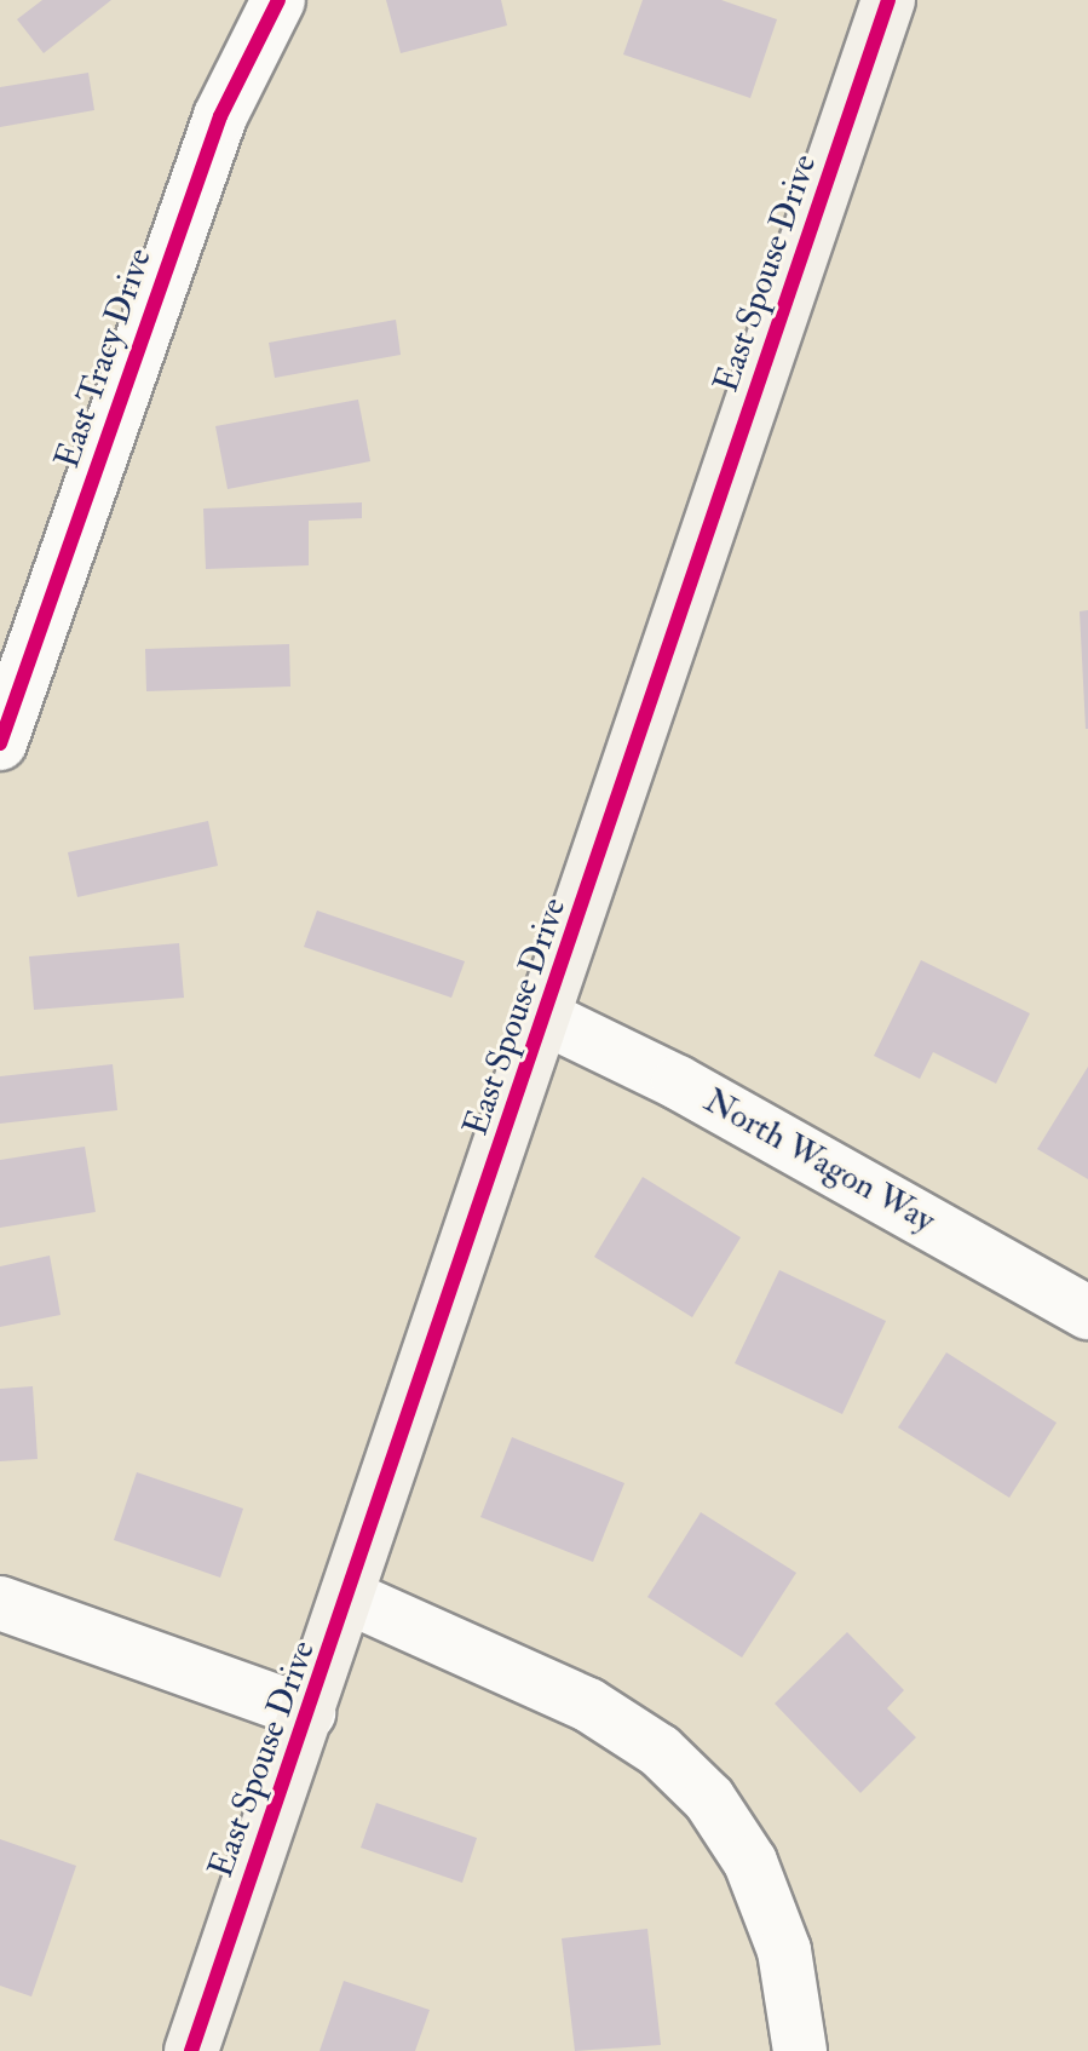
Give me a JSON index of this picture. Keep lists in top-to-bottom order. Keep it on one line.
{"streets":{"street":["East Spouse Drive","East Tracy Drive","North Wagon Way"]},"crossings":[["East Spouse Drive","North Wagon Way"]]}
